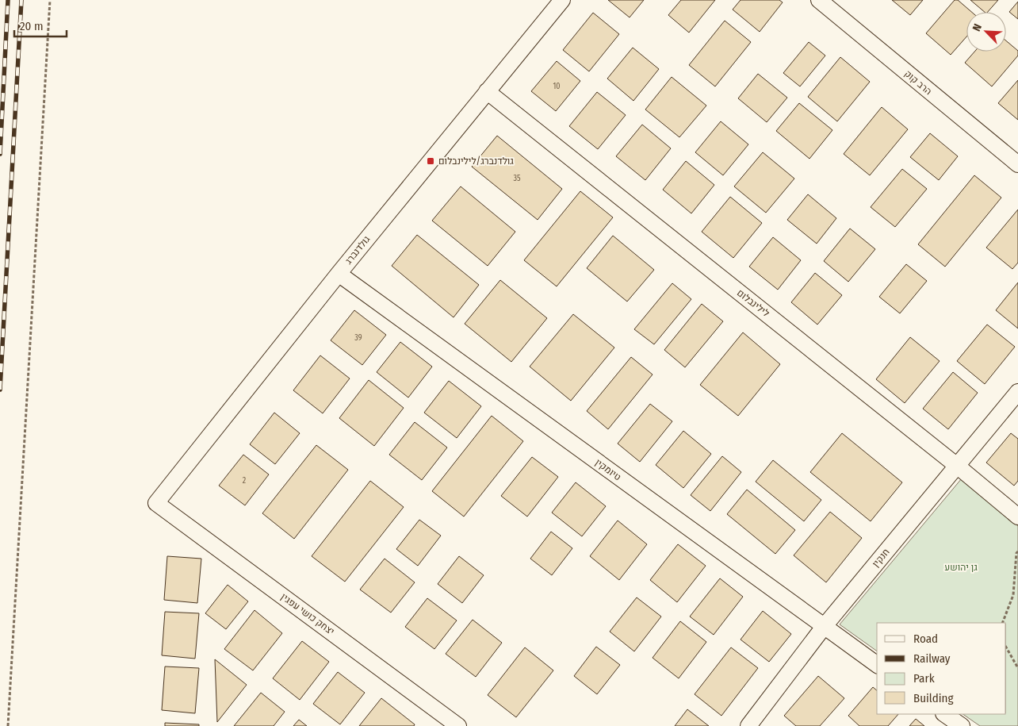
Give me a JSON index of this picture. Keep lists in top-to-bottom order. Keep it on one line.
{"streets":{"street":["הרב קוק","גולדנברג","לילינבלום","טיומקין","חנקין","יצחק כושי עפגין"]},"crossings":[["גולדנברג","לילינבלום"],["גולדנברג","טיומקין"],["גולדנברג","יצחק כושי עפגין"],["לילינבלום","חנקין"],["טיומקין","חנקין"]],"parks":["גן יהושע"],"places":{"transit":["גולדנברג/לילינבלום"]},"house_numbers":["10","35","39","2"],"legend":["Road","Railway","Park","Building"],"scale_bar":"20 m","north":"top left"}
